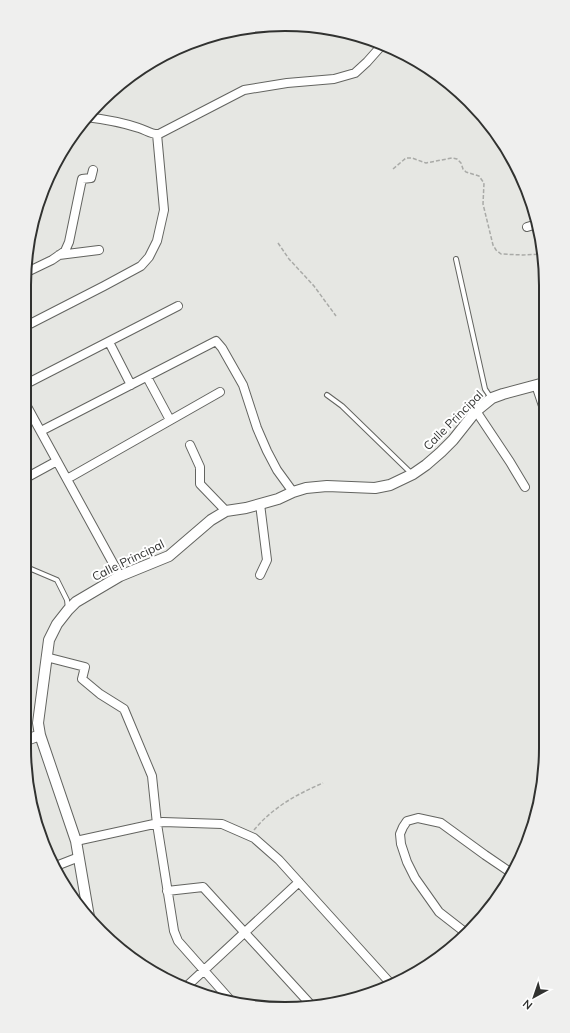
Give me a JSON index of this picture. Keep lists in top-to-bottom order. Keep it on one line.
{"streets":{"street":["Calle Principal"]},"north":"bottom left"}
